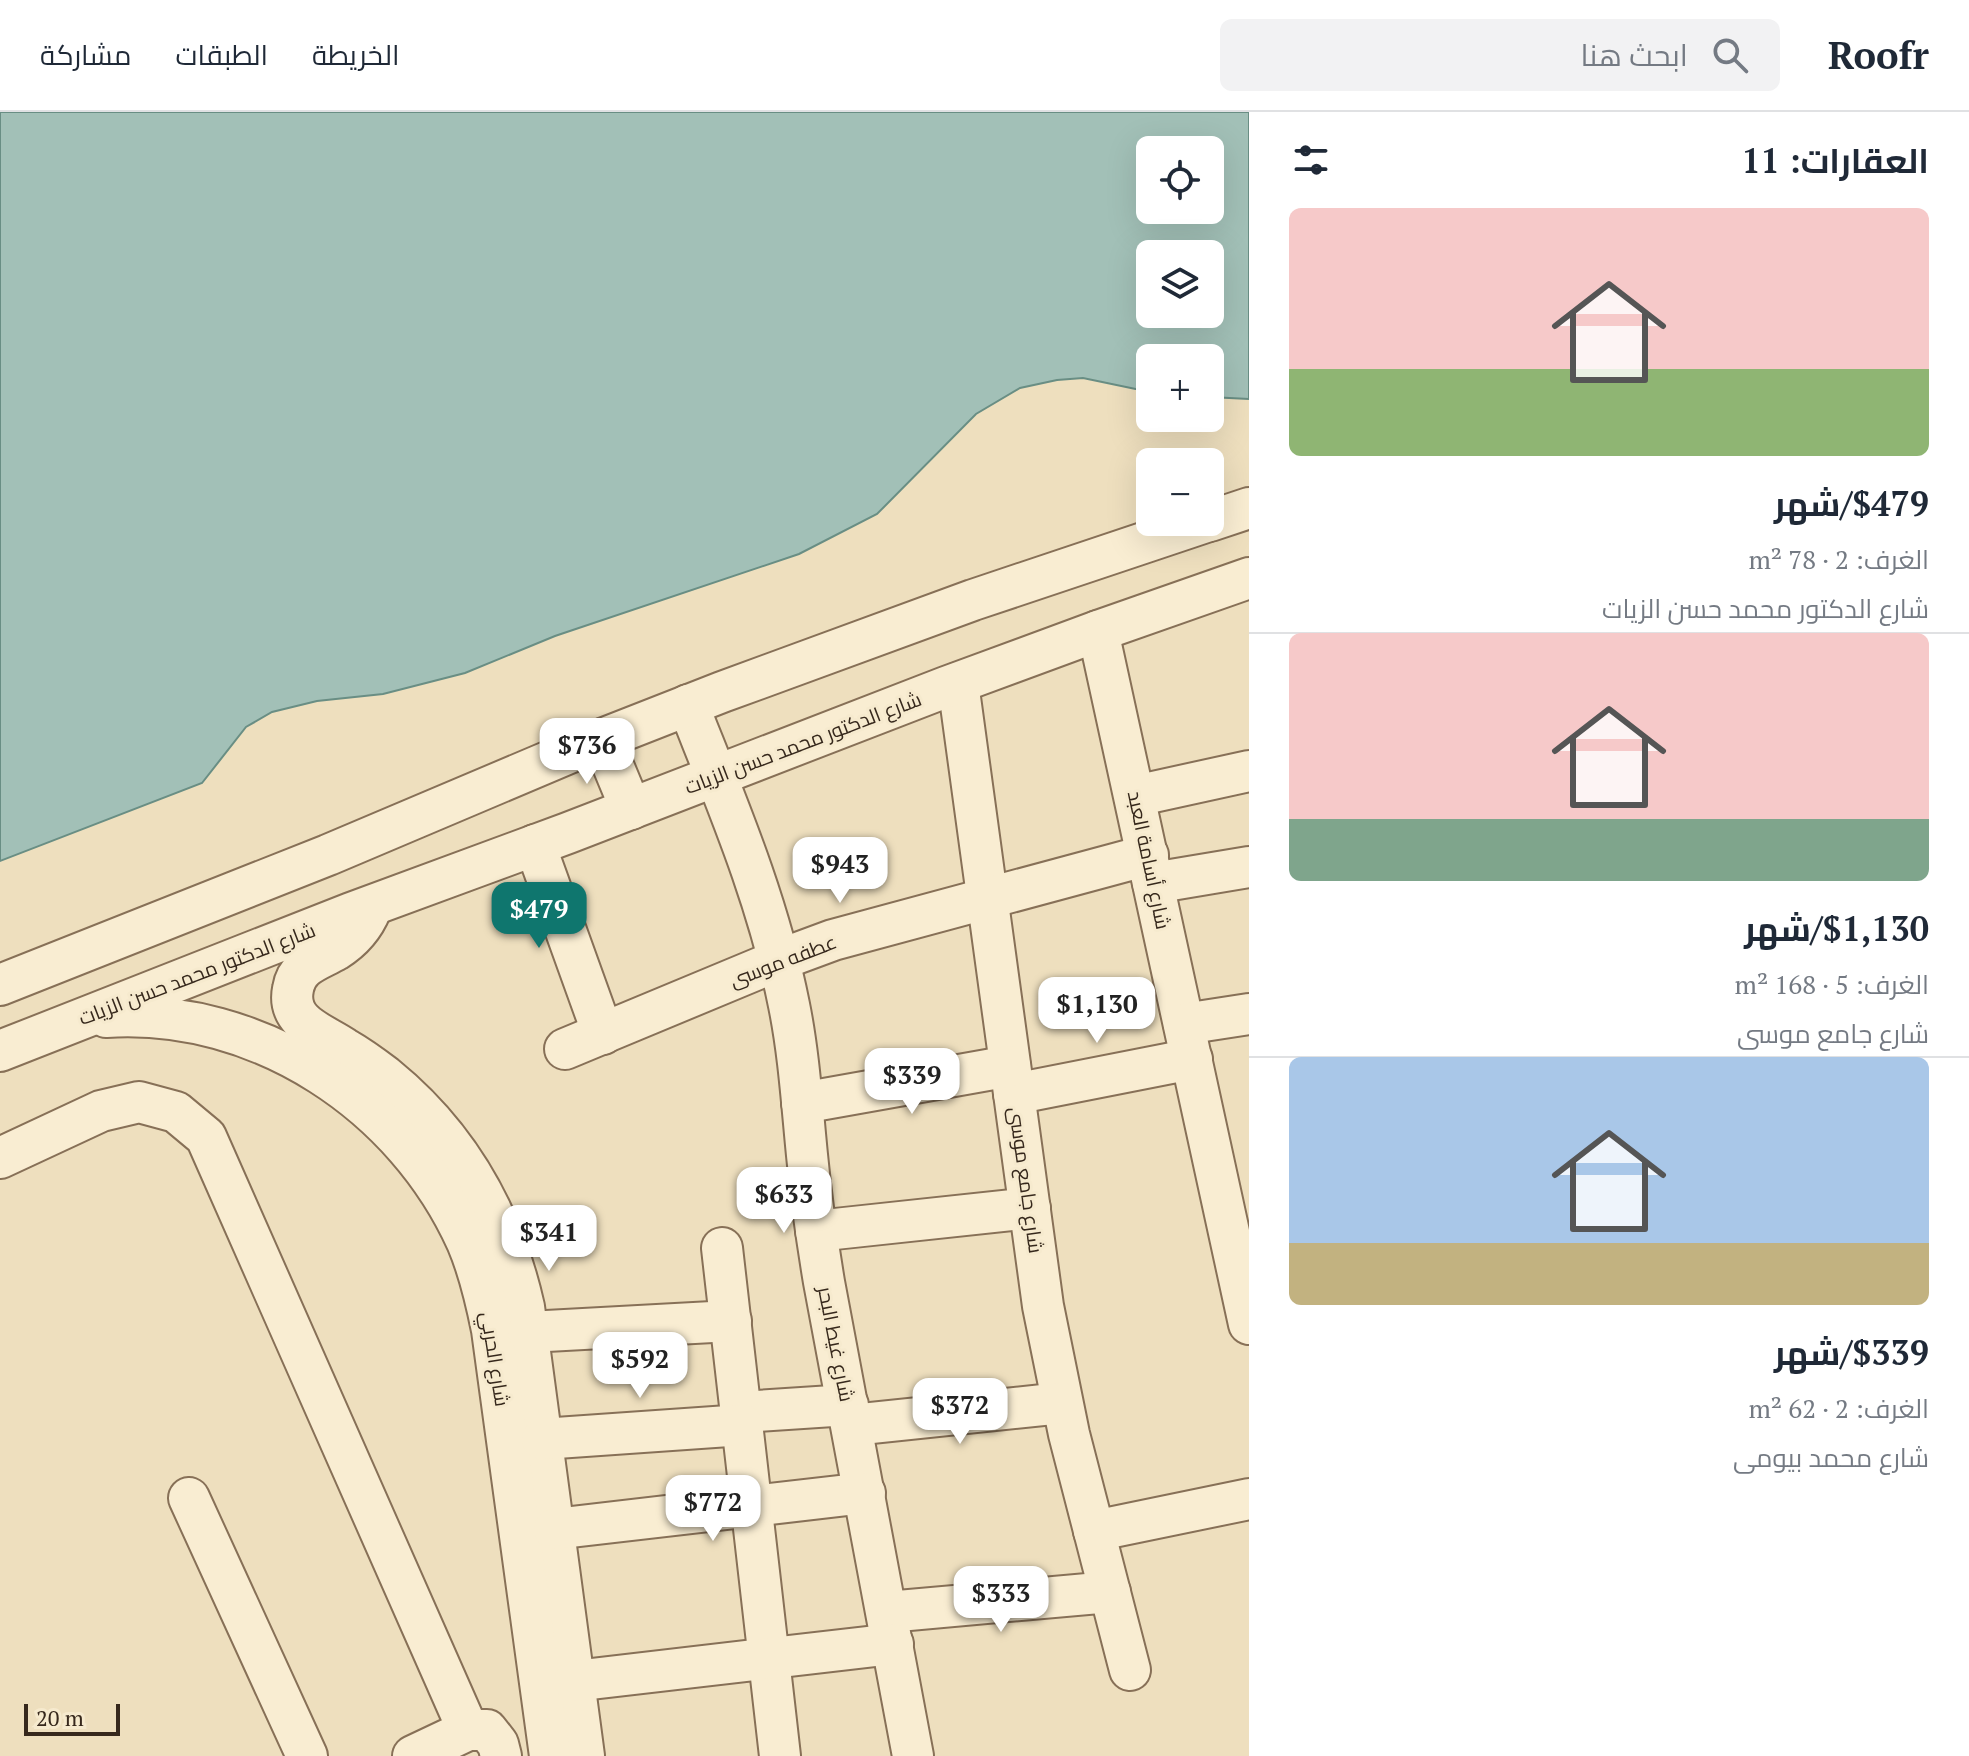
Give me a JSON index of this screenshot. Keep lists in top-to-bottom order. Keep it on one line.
{"streets":{"street":["شارع الدكتور محمد حسن الزيات","شارع أسامة العبد","عطفه موسى","شارع جامع موسى","شارع غيط البحر","شارع الحربي"]},"crossings":[["شارع الدكتور محمد حسن الزيات","شارع أسامة العبد"],["شارع الدكتور محمد حسن الزيات","شارع جامع موسى"],["شارع الدكتور محمد حسن الزيات","شارع غيط البحر"],["شارع الدكتور محمد حسن الزيات","شارع الحربي"],["شارع أسامة العبد","عطفه موسى"],["عطفه موسى","شارع جامع موسى"],["عطفه موسى","شارع غيط البحر"]],"scale_bar":"20 m","page":{"header":"Roofr","search":"ابحث هنا","nav":["الخريطة","الطبقات","مشاركة"],"heading":"العقارات: 11","map_buttons":["+","−"],"list":[{"name":"$479/شهر","note":"الغرف: 2 · 78 m² · شارع الدكتور محمد حسن الزيات"},{"name":"$1,130/شهر","note":"الغرف: 5 · 168 m² · شارع جامع موسى"},{"name":"$339/شهر","note":"الغرف: 2 · 62 m² · شارع محمد بيومى"}],"price":["$736","$943","$479","$1,130","$339","$633","$341","$592","$372","$772","$333"],"scale":"20 m"}}
